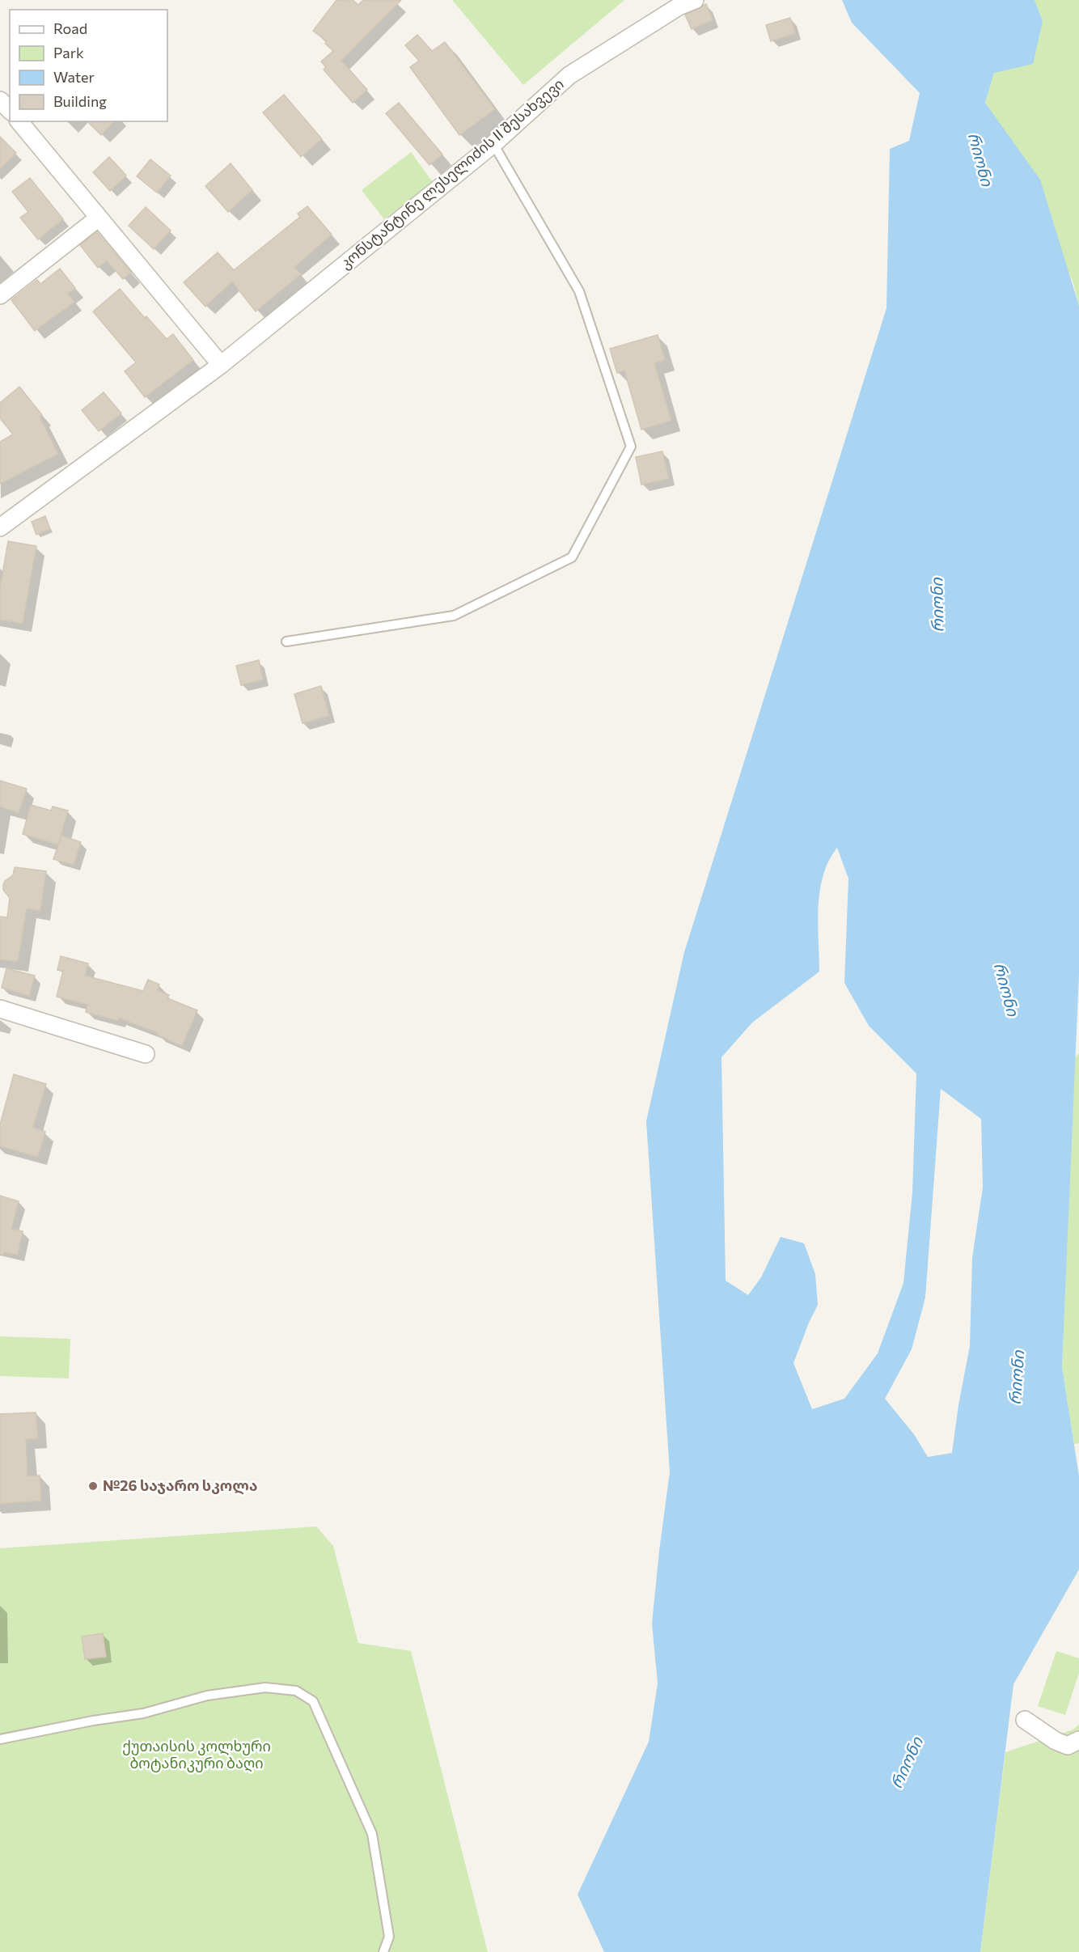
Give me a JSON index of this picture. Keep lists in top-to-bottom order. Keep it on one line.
{"streets":{"street":["კონსტანტინე ლესელიძის II შესახვევი"]},"water":["რიონი"],"parks":["ქუთაისის კოლხური ბოტანიკური ბაღი"],"places":["№26 საჯარო სკოლა"],"legend":["Road","Park","Water","Building"]}
